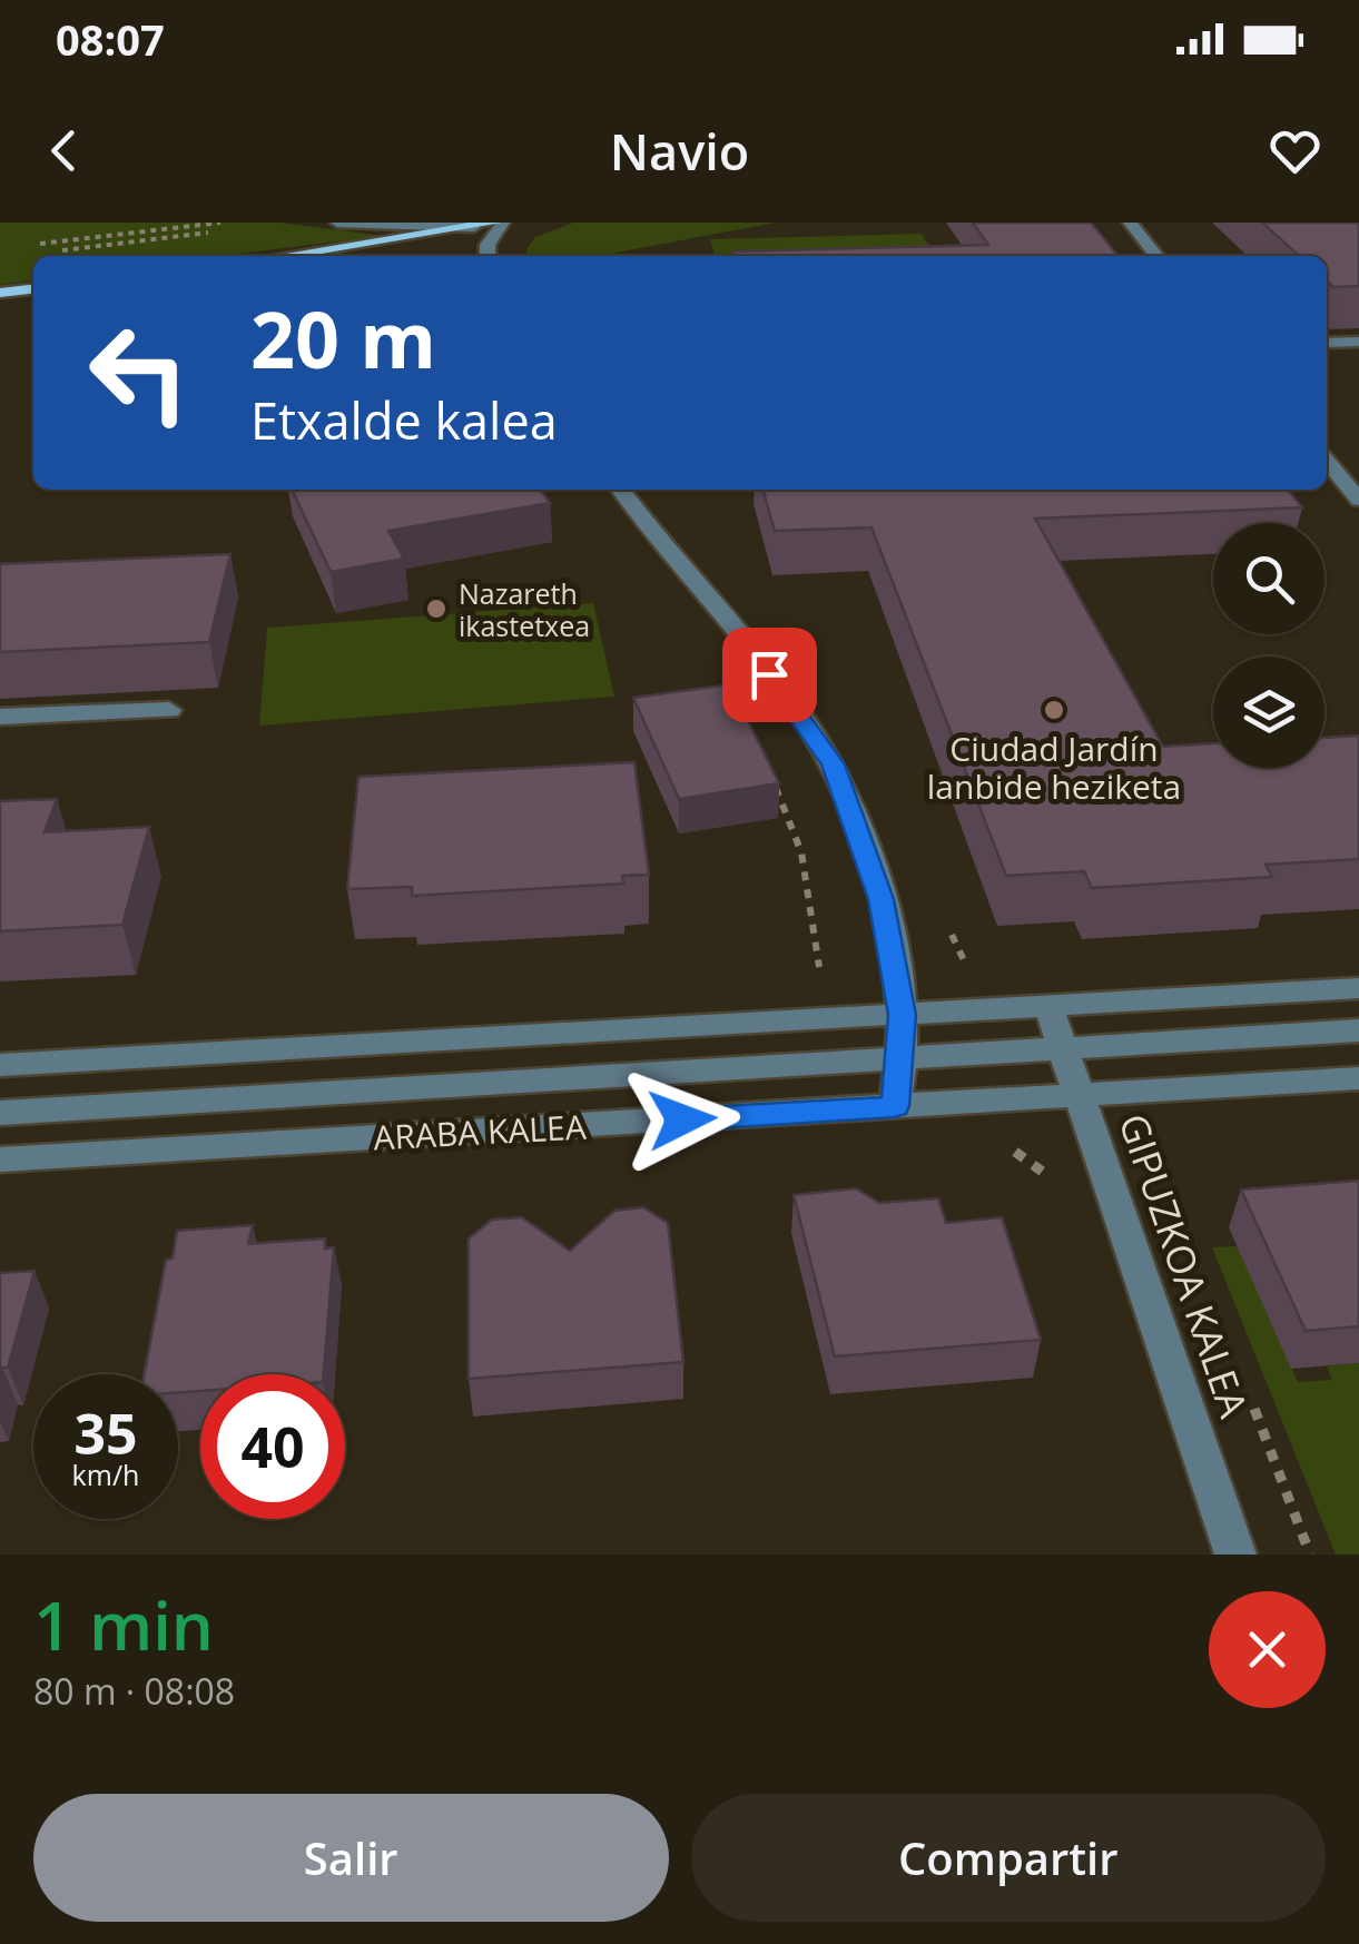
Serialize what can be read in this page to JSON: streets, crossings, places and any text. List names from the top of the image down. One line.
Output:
{"streets":{"street":["ARABA KALEA","GIPUZKOA KALEA"]},"crossings":[["ARABA KALEA","GIPUZKOA KALEA"]],"places":["Nazareth ikastetxea","Ciudad Jardín lanbide heziketa"],"page":{"status":"08:07","header":"Navio","turn":["20 m","Etxalde kalea"],"speed":"35 km/h","limit":"40","heading":["1 min","80 m · 08:08"],"buttons":["Salir","Compartir"]}}
